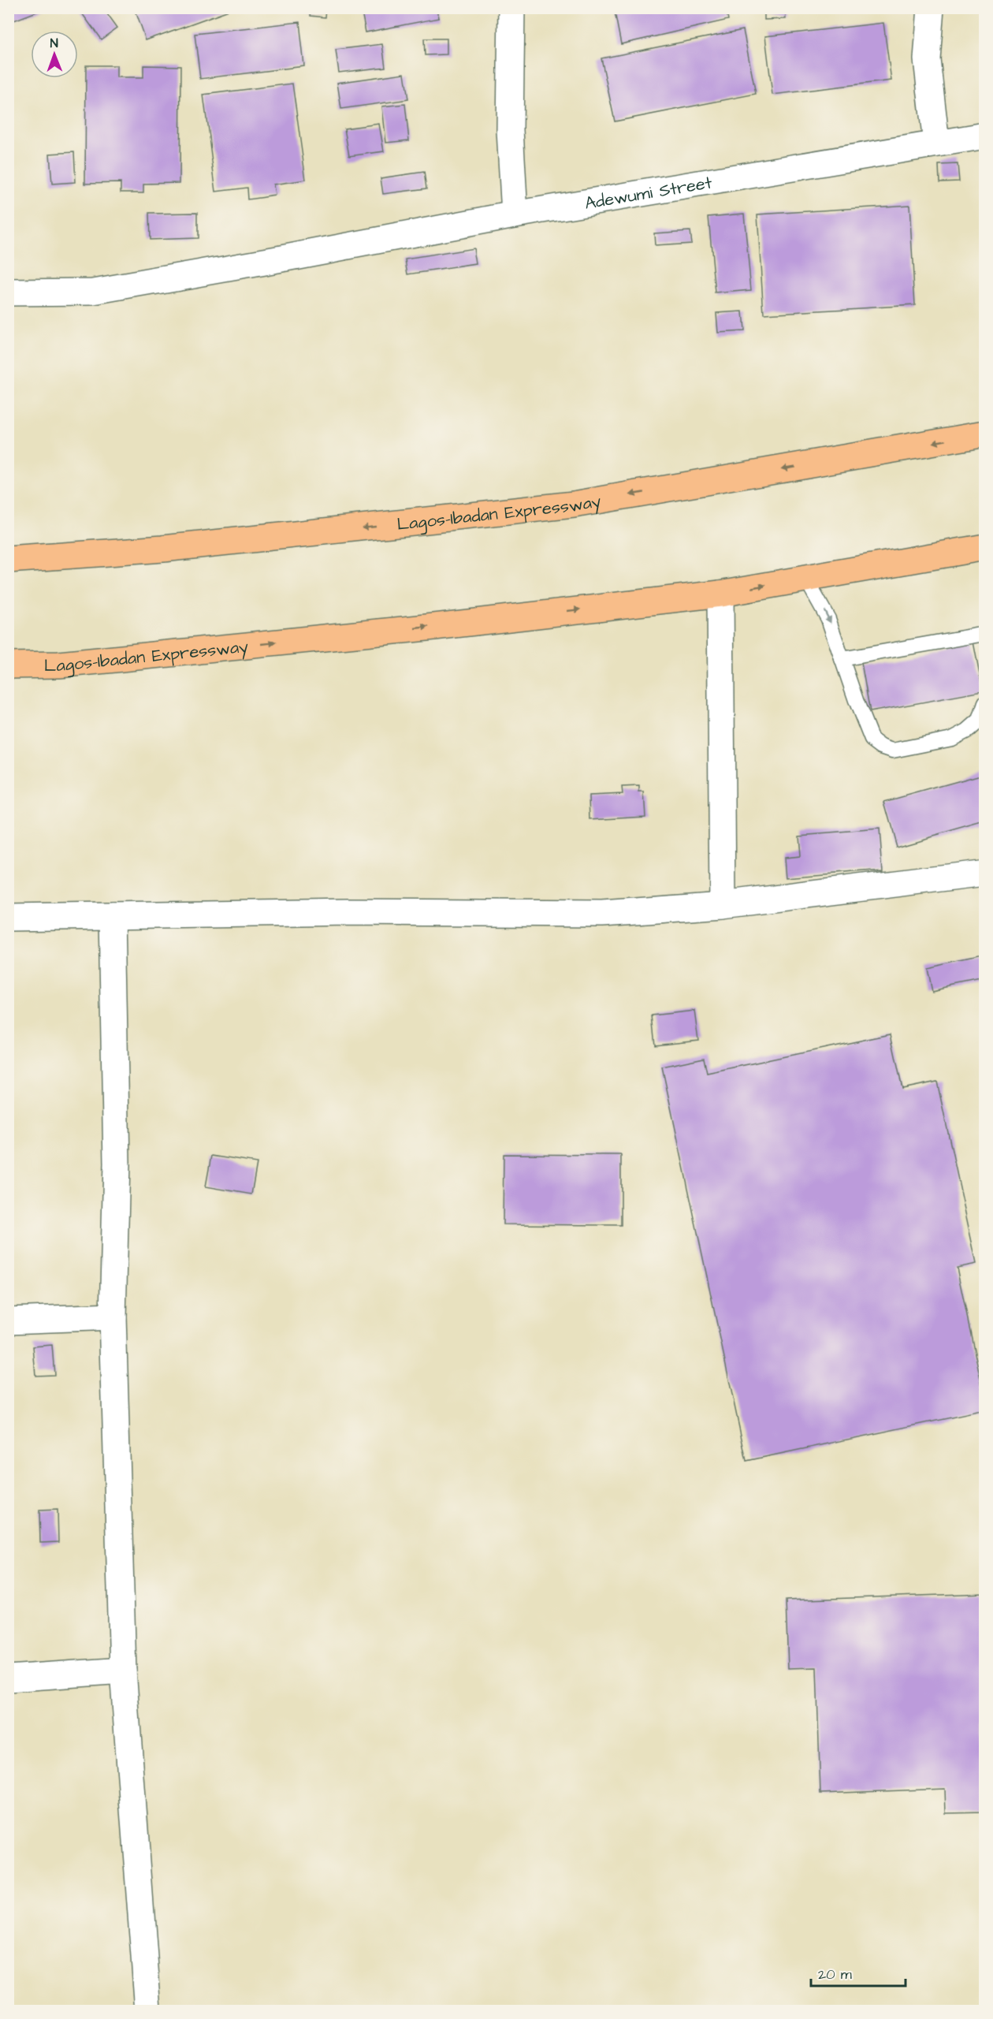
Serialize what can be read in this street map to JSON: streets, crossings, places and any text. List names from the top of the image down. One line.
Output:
{"streets":{"highway":["Lagos-Ibadan Expressway"],"street":["Adewumi Street"]},"scale_bar":"20 m","north":"top"}
